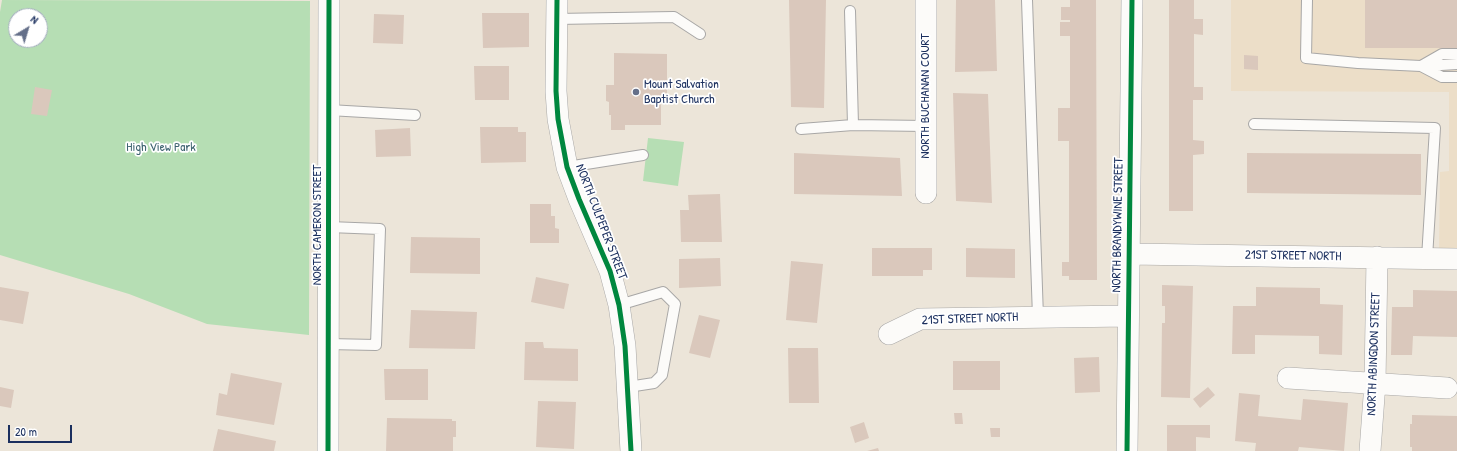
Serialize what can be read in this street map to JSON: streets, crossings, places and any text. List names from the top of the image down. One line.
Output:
{"streets":{"street":["NORTH BUCHANAN COURT","NORTH CULPEPER STREET","NORTH CAMERON STREET","NORTH BRANDYWINE STREET","21ST STREET NORTH","NORTH ABINGDON STREET"]},"crossings":[["NORTH BRANDYWINE STREET","21ST STREET NORTH"],["21ST STREET NORTH","NORTH ABINGDON STREET"]],"parks":["High View Park"],"places":["Mount Salvation Baptist Church"],"scale_bar":"20 m","north":"top right"}
